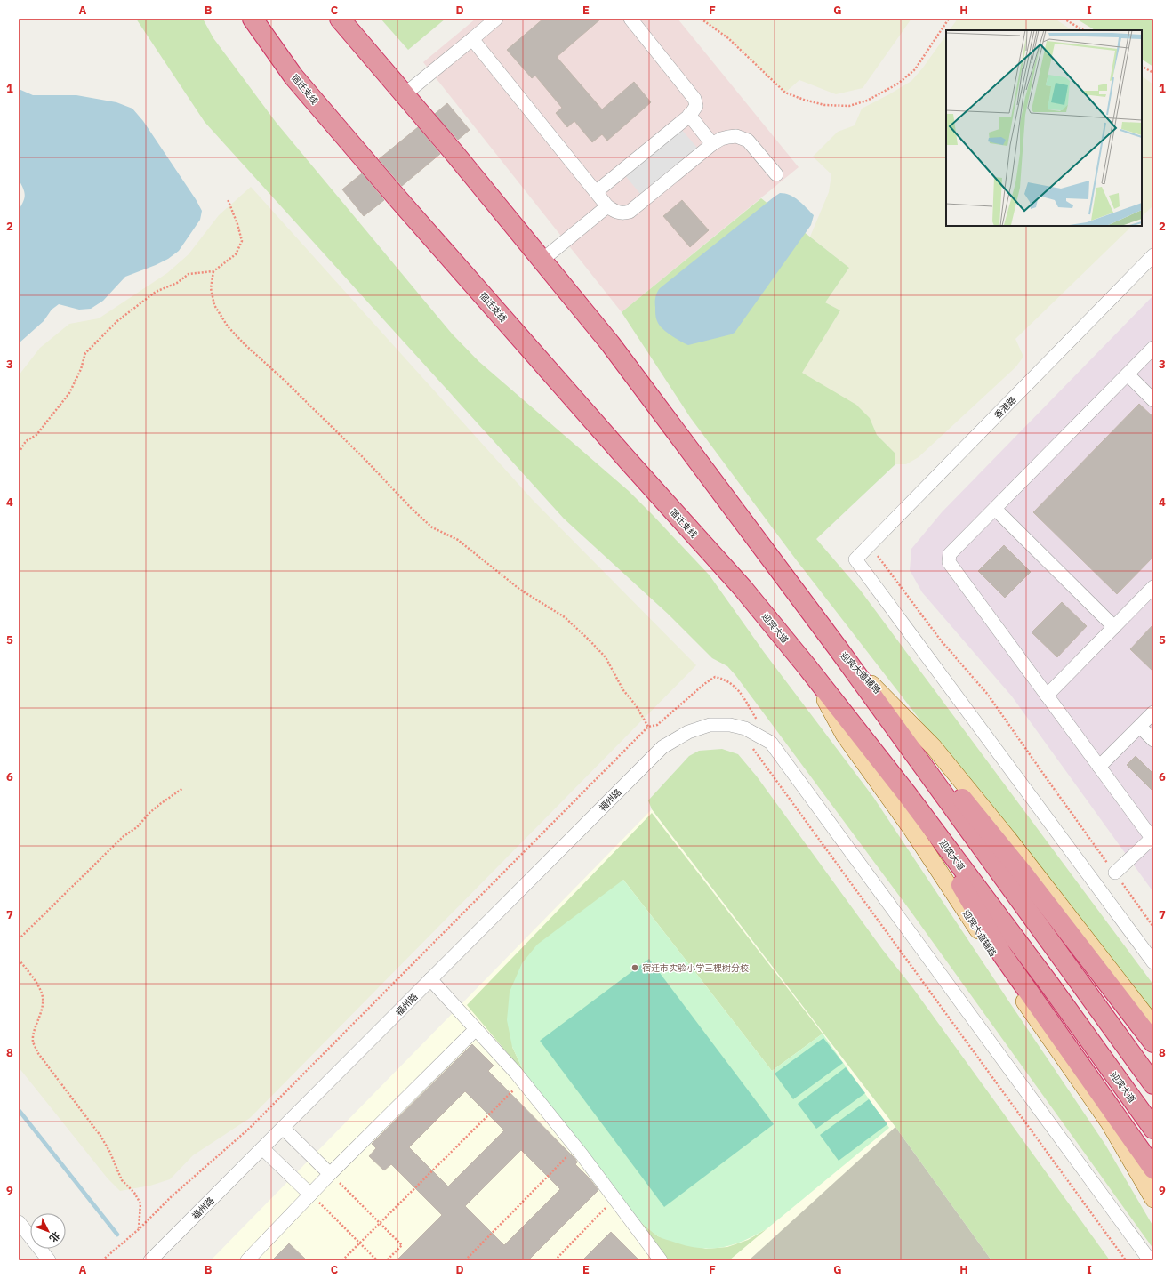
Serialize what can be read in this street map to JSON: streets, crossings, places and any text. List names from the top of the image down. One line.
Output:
{"streets":{"highway":["宿迁支线","迎宾大道"],"main road":["迎宾大道辅路"],"street":["香港路","福州路"]},"crossings":[["宿迁支线","迎宾大道"],["迎宾大道","迎宾大道辅路"]],"places":["宿迁市实验小学三棵树分校"],"north":"bottom right","grid":{"columns":["A","B","C","D","E","F","G","H","I"],"rows":["1","2","3","4","5","6","7","8","9"]}}
